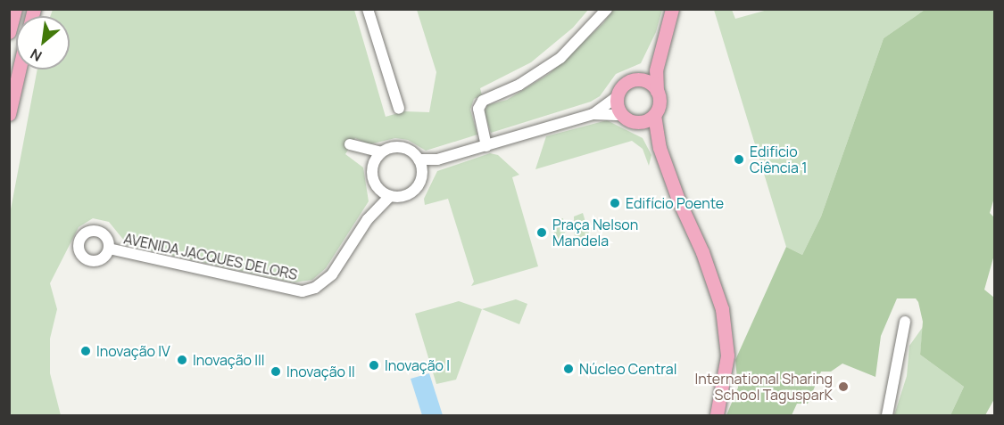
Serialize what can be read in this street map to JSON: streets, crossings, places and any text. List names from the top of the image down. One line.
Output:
{"streets":{"street":["AVENIDA JACQUES DELORS"]},"places":["Edificio Ciência 1","Edifício Poente","Praça Nelson Mandela","Inovação IV","Inovação III","Inovação I","Núcleo Central","Inovação II","International Sharing School TagusparK"],"north":"bottom left"}
